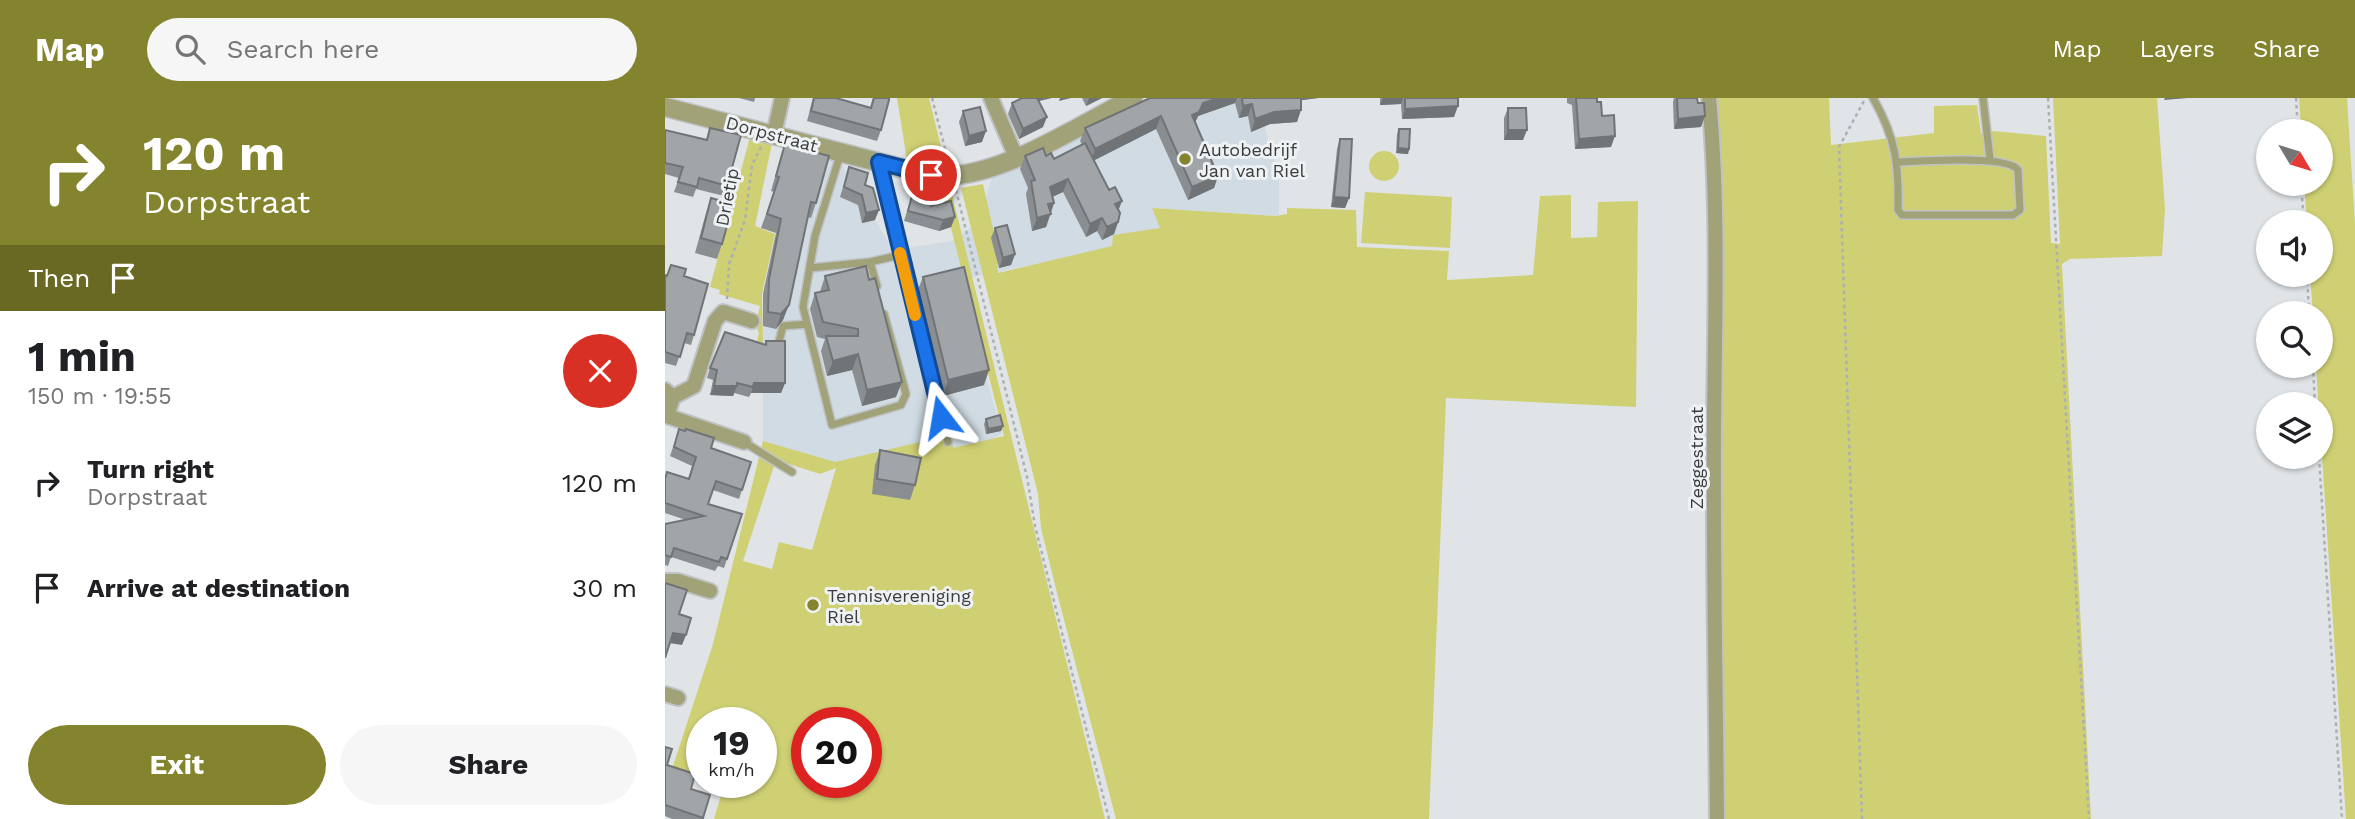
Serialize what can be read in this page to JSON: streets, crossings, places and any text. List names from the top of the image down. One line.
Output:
{"streets":{"street":["Dorpstraat","Zeggestraat"],"path":["Drietip"]},"crossings":[["Dorpstraat","Drietip"]],"places":["Autobedrijf Jan van Riel","Tennisvereniging Riel"],"north":"bottom right","page":{"header":"Map","search":"Search here","nav":["Map","Layers","Share"],"turn":["120 m","Dorpstraat"],"then":"Then","heading":["1 min","150 m · 19:55"],"list":[{"name":"Turn right","note":"Dorpstraat","value":"120 m"},{"name":"Arrive at destination","value":"30 m"}],"speed":"19 km/h","limit":"20","buttons":["Exit","Share"]}}
